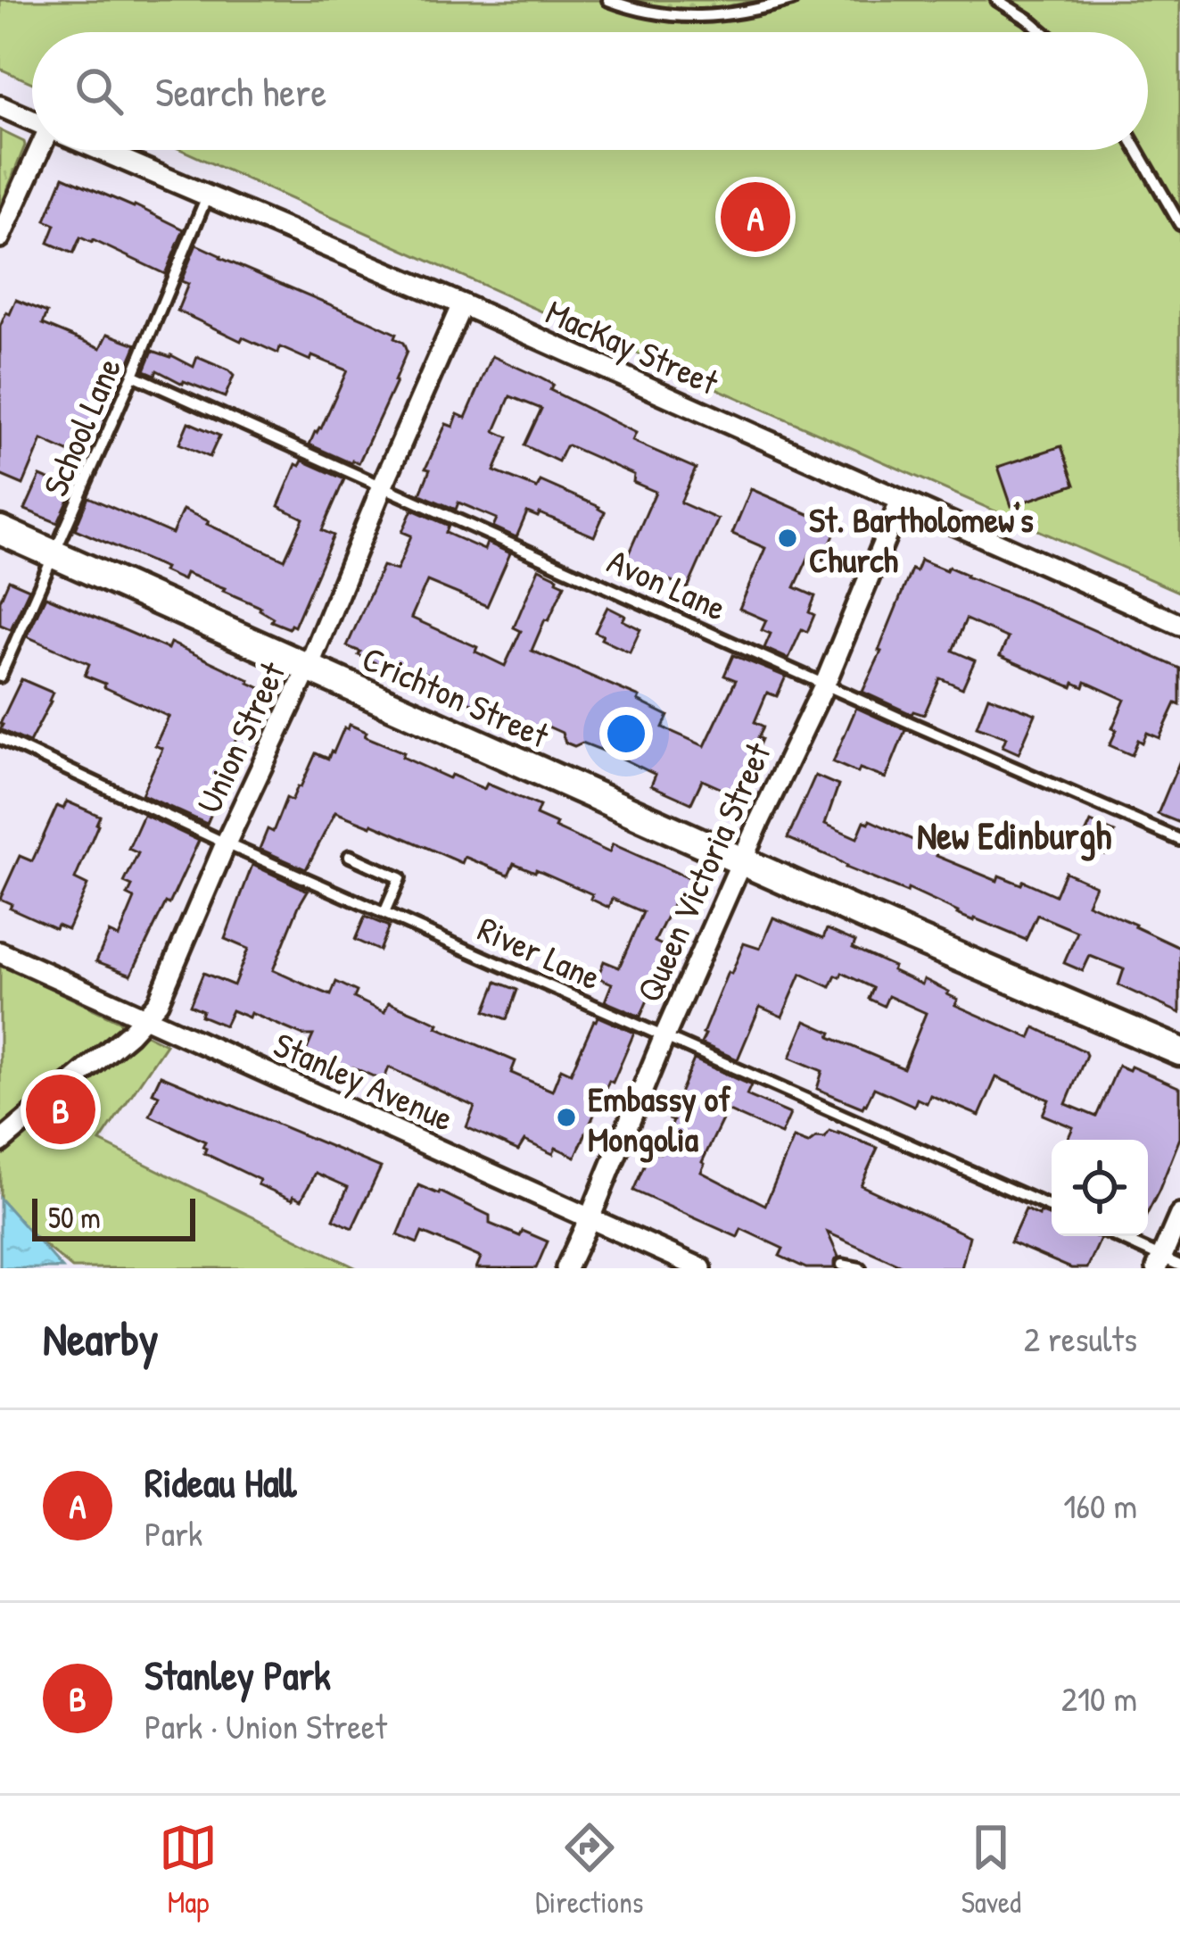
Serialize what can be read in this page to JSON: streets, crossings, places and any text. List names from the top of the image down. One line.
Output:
{"streets":{"street":["MacKay Street","Crichton Street","Union Street","Queen Victoria Street","Stanley Avenue"],"lane":["School Lane","Avon Lane","River Lane"]},"crossings":[["MacKay Street","School Lane"],["MacKay Street","Union Street"],["MacKay Street","Queen Victoria Street"],["School Lane","Avon Lane"],["School Lane","Crichton Street"],["Avon Lane","Union Street"],["Avon Lane","Queen Victoria Street"],["Crichton Street","Union Street"],["Crichton Street","Queen Victoria Street"],["Union Street","River Lane"],["Union Street","Stanley Avenue"],["Queen Victoria Street","River Lane"],["Queen Victoria Street","Stanley Avenue"]],"districts":["New Edinburgh"],"places":["St. Bartholomew's Church","Embassy of Mongolia"],"scale_bar":"50 m","page":{"search":"Search here","pins":["A","B"],"scale":"50 m","heading":["Nearby","2 results"],"list":[{"mark":"A","name":"Rideau Hall","note":"Park","value":"160 m"},{"mark":"B","name":"Stanley Park","note":"Park · Union Street","value":"210 m"}],"nav":["Map","Directions","Saved"]}}
